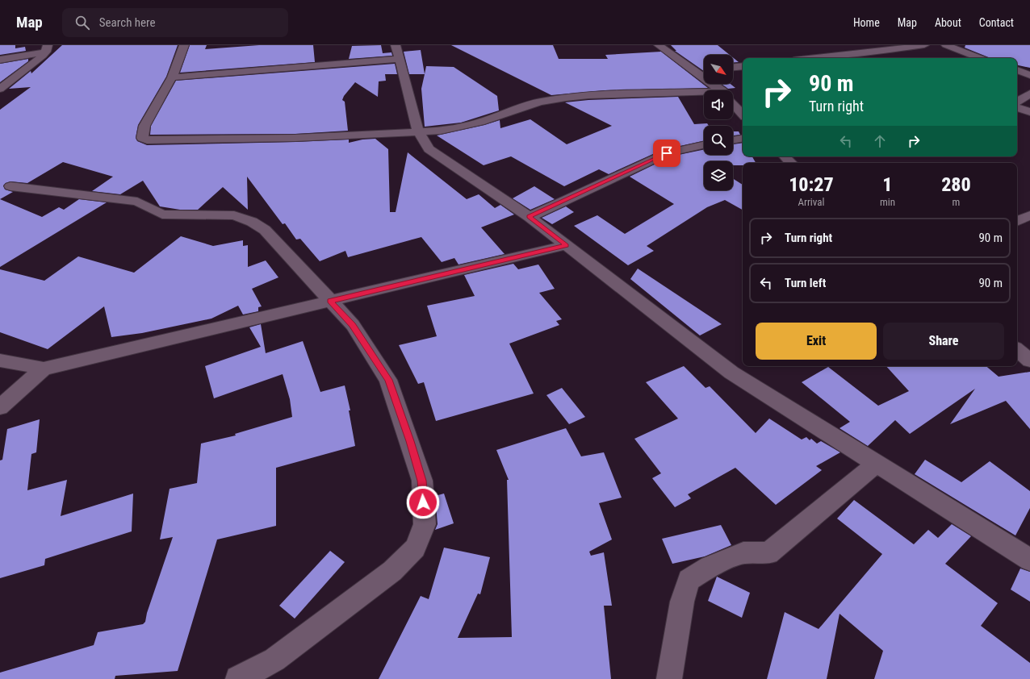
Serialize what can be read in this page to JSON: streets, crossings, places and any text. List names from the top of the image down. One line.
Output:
{"north":"bottom right","page":{"header":"Map","search":"Search here","nav":["Home","Map","About","Contact"],"turn":["90 m","Turn right"],"eta":["10:27","Arrival","1","min","280","m"],"list":[{"name":"Turn right","value":"90 m"},{"name":"Turn left","value":"90 m"}],"buttons":["Exit","Share"]}}
